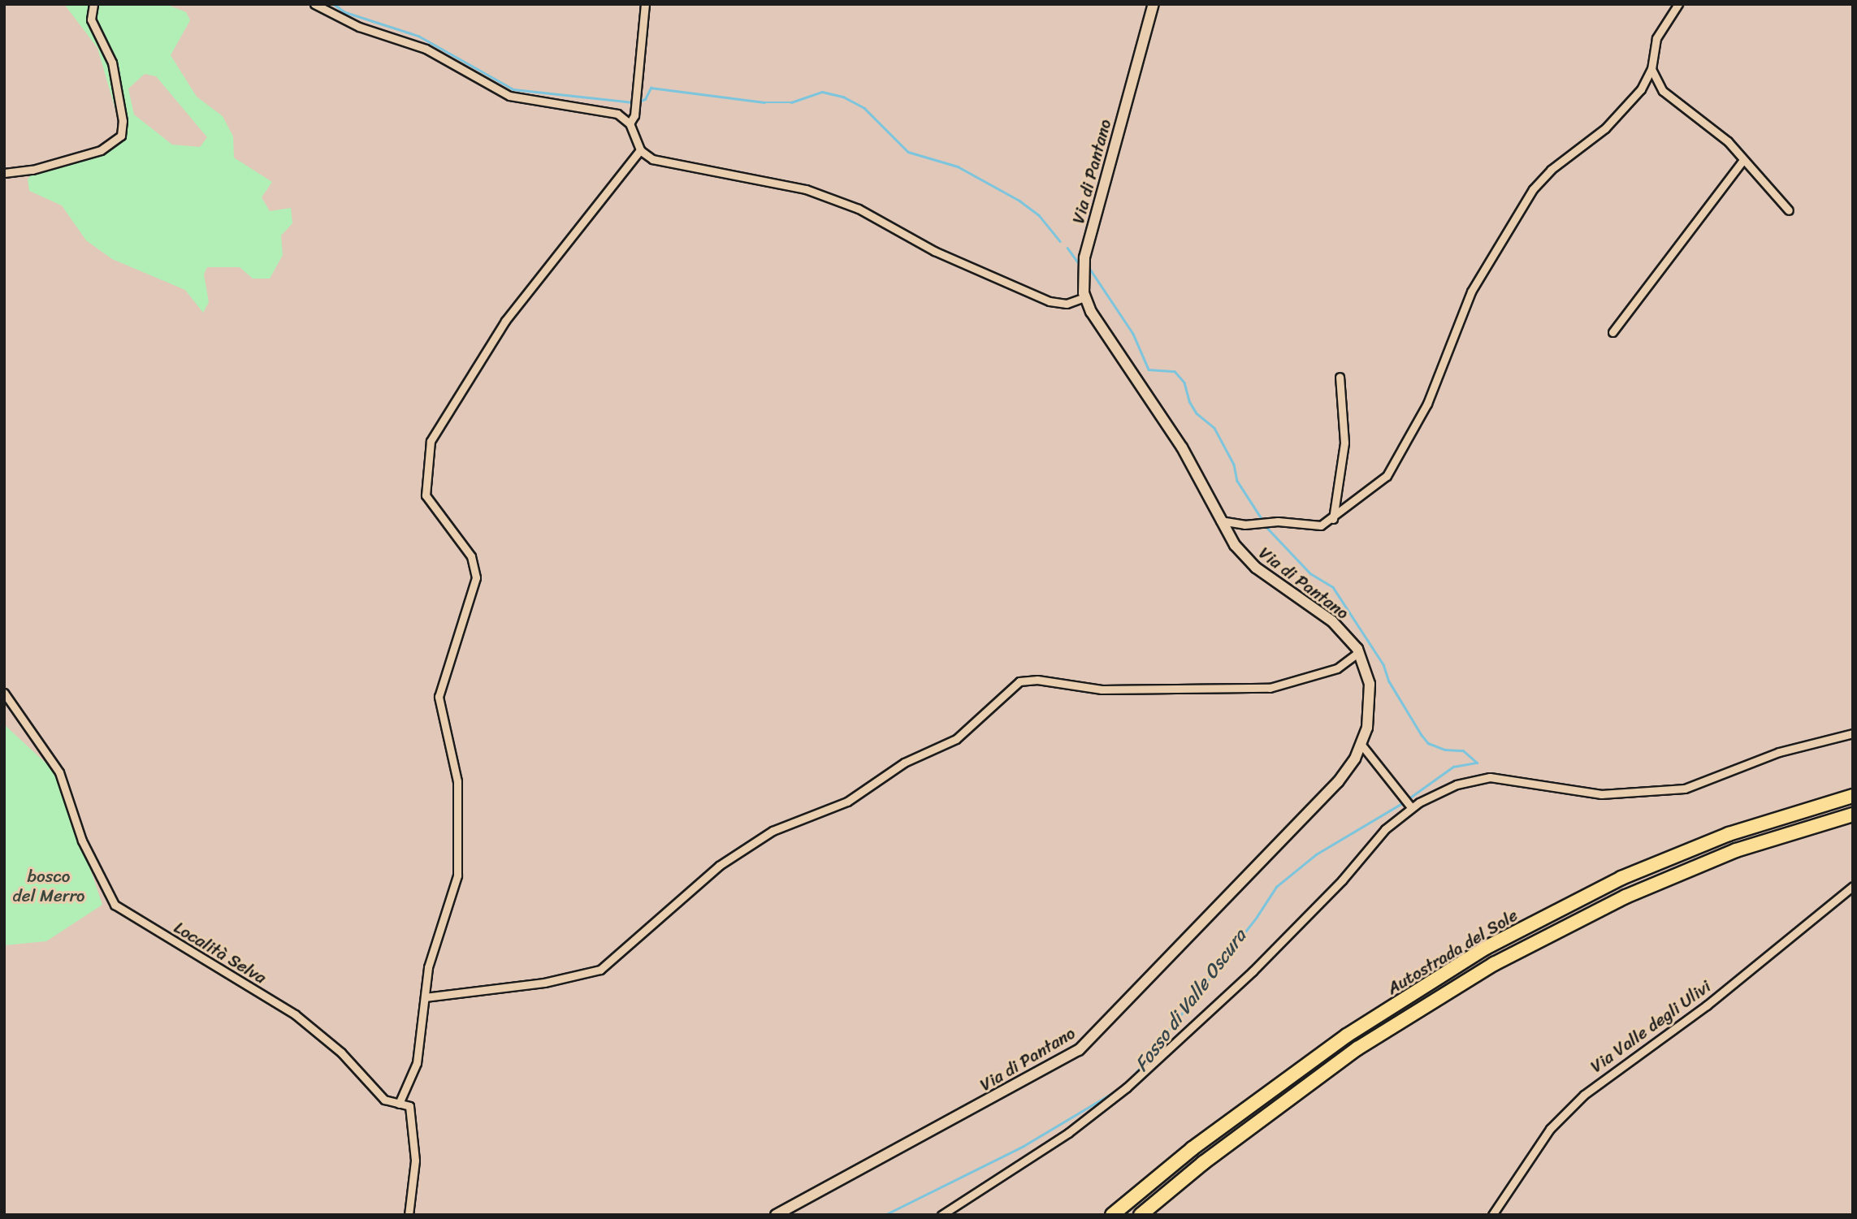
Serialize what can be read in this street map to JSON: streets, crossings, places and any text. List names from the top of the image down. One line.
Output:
{"streets":{"highway":["Autostrada del Sole"],"street":["Via di Pantano","Località Selva","Via Valle degli Ulivi"]},"water":["Fosso di Valle Oscura"],"parks":["bosco del Merro"]}
